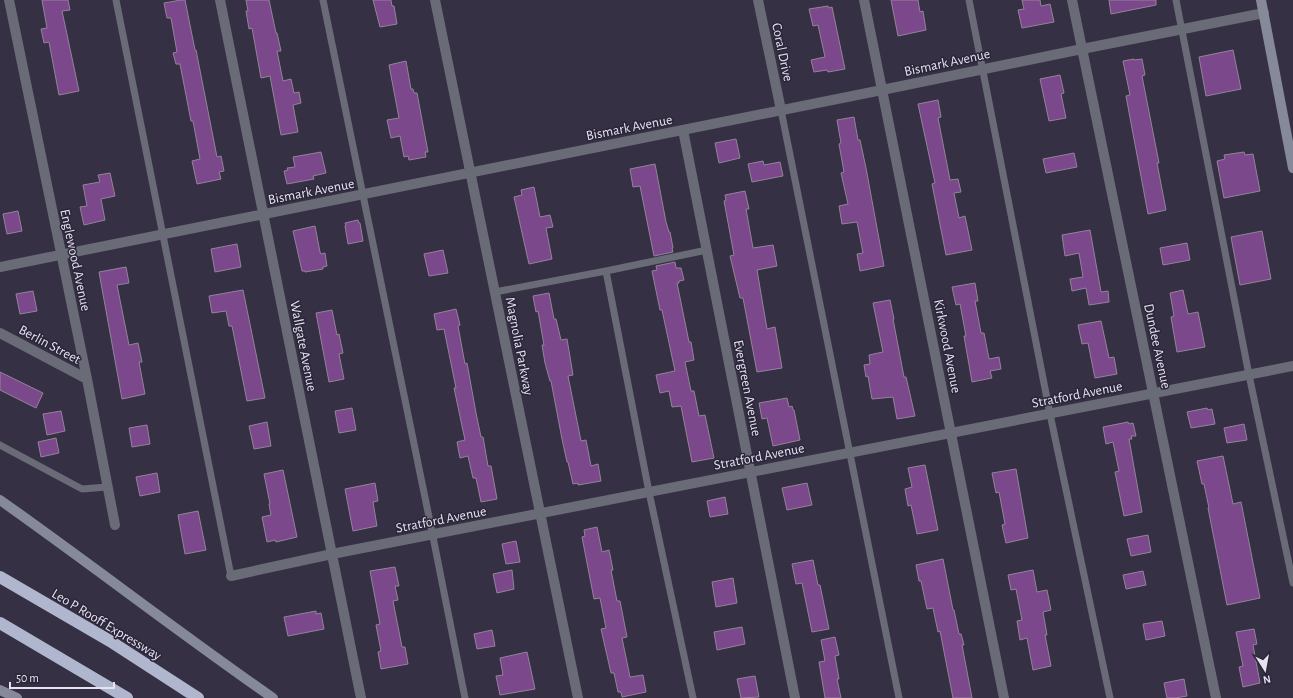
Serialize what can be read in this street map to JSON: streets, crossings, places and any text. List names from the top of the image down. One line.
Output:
{"streets":{"highway":["Leo P Rooff Expressway"],"street":["Coral Drive","Bismark Avenue","Englewood Avenue","Berlin Street","Wallgate Avenue","Magnolia Parkway","Kirkwood Avenue","Dundee Avenue","Evergreen Avenue","Stratford Avenue"]},"crossings":[["Coral Drive","Bismark Avenue"],["Bismark Avenue","Englewood Avenue"],["Bismark Avenue","Wallgate Avenue"],["Bismark Avenue","Magnolia Parkway"],["Bismark Avenue","Kirkwood Avenue"],["Bismark Avenue","Dundee Avenue"],["Bismark Avenue","Evergreen Avenue"],["Englewood Avenue","Berlin Street"],["Wallgate Avenue","Stratford Avenue"],["Magnolia Parkway","Stratford Avenue"],["Kirkwood Avenue","Stratford Avenue"],["Dundee Avenue","Stratford Avenue"],["Evergreen Avenue","Stratford Avenue"]],"scale_bar":"50 m","north":"bottom"}
